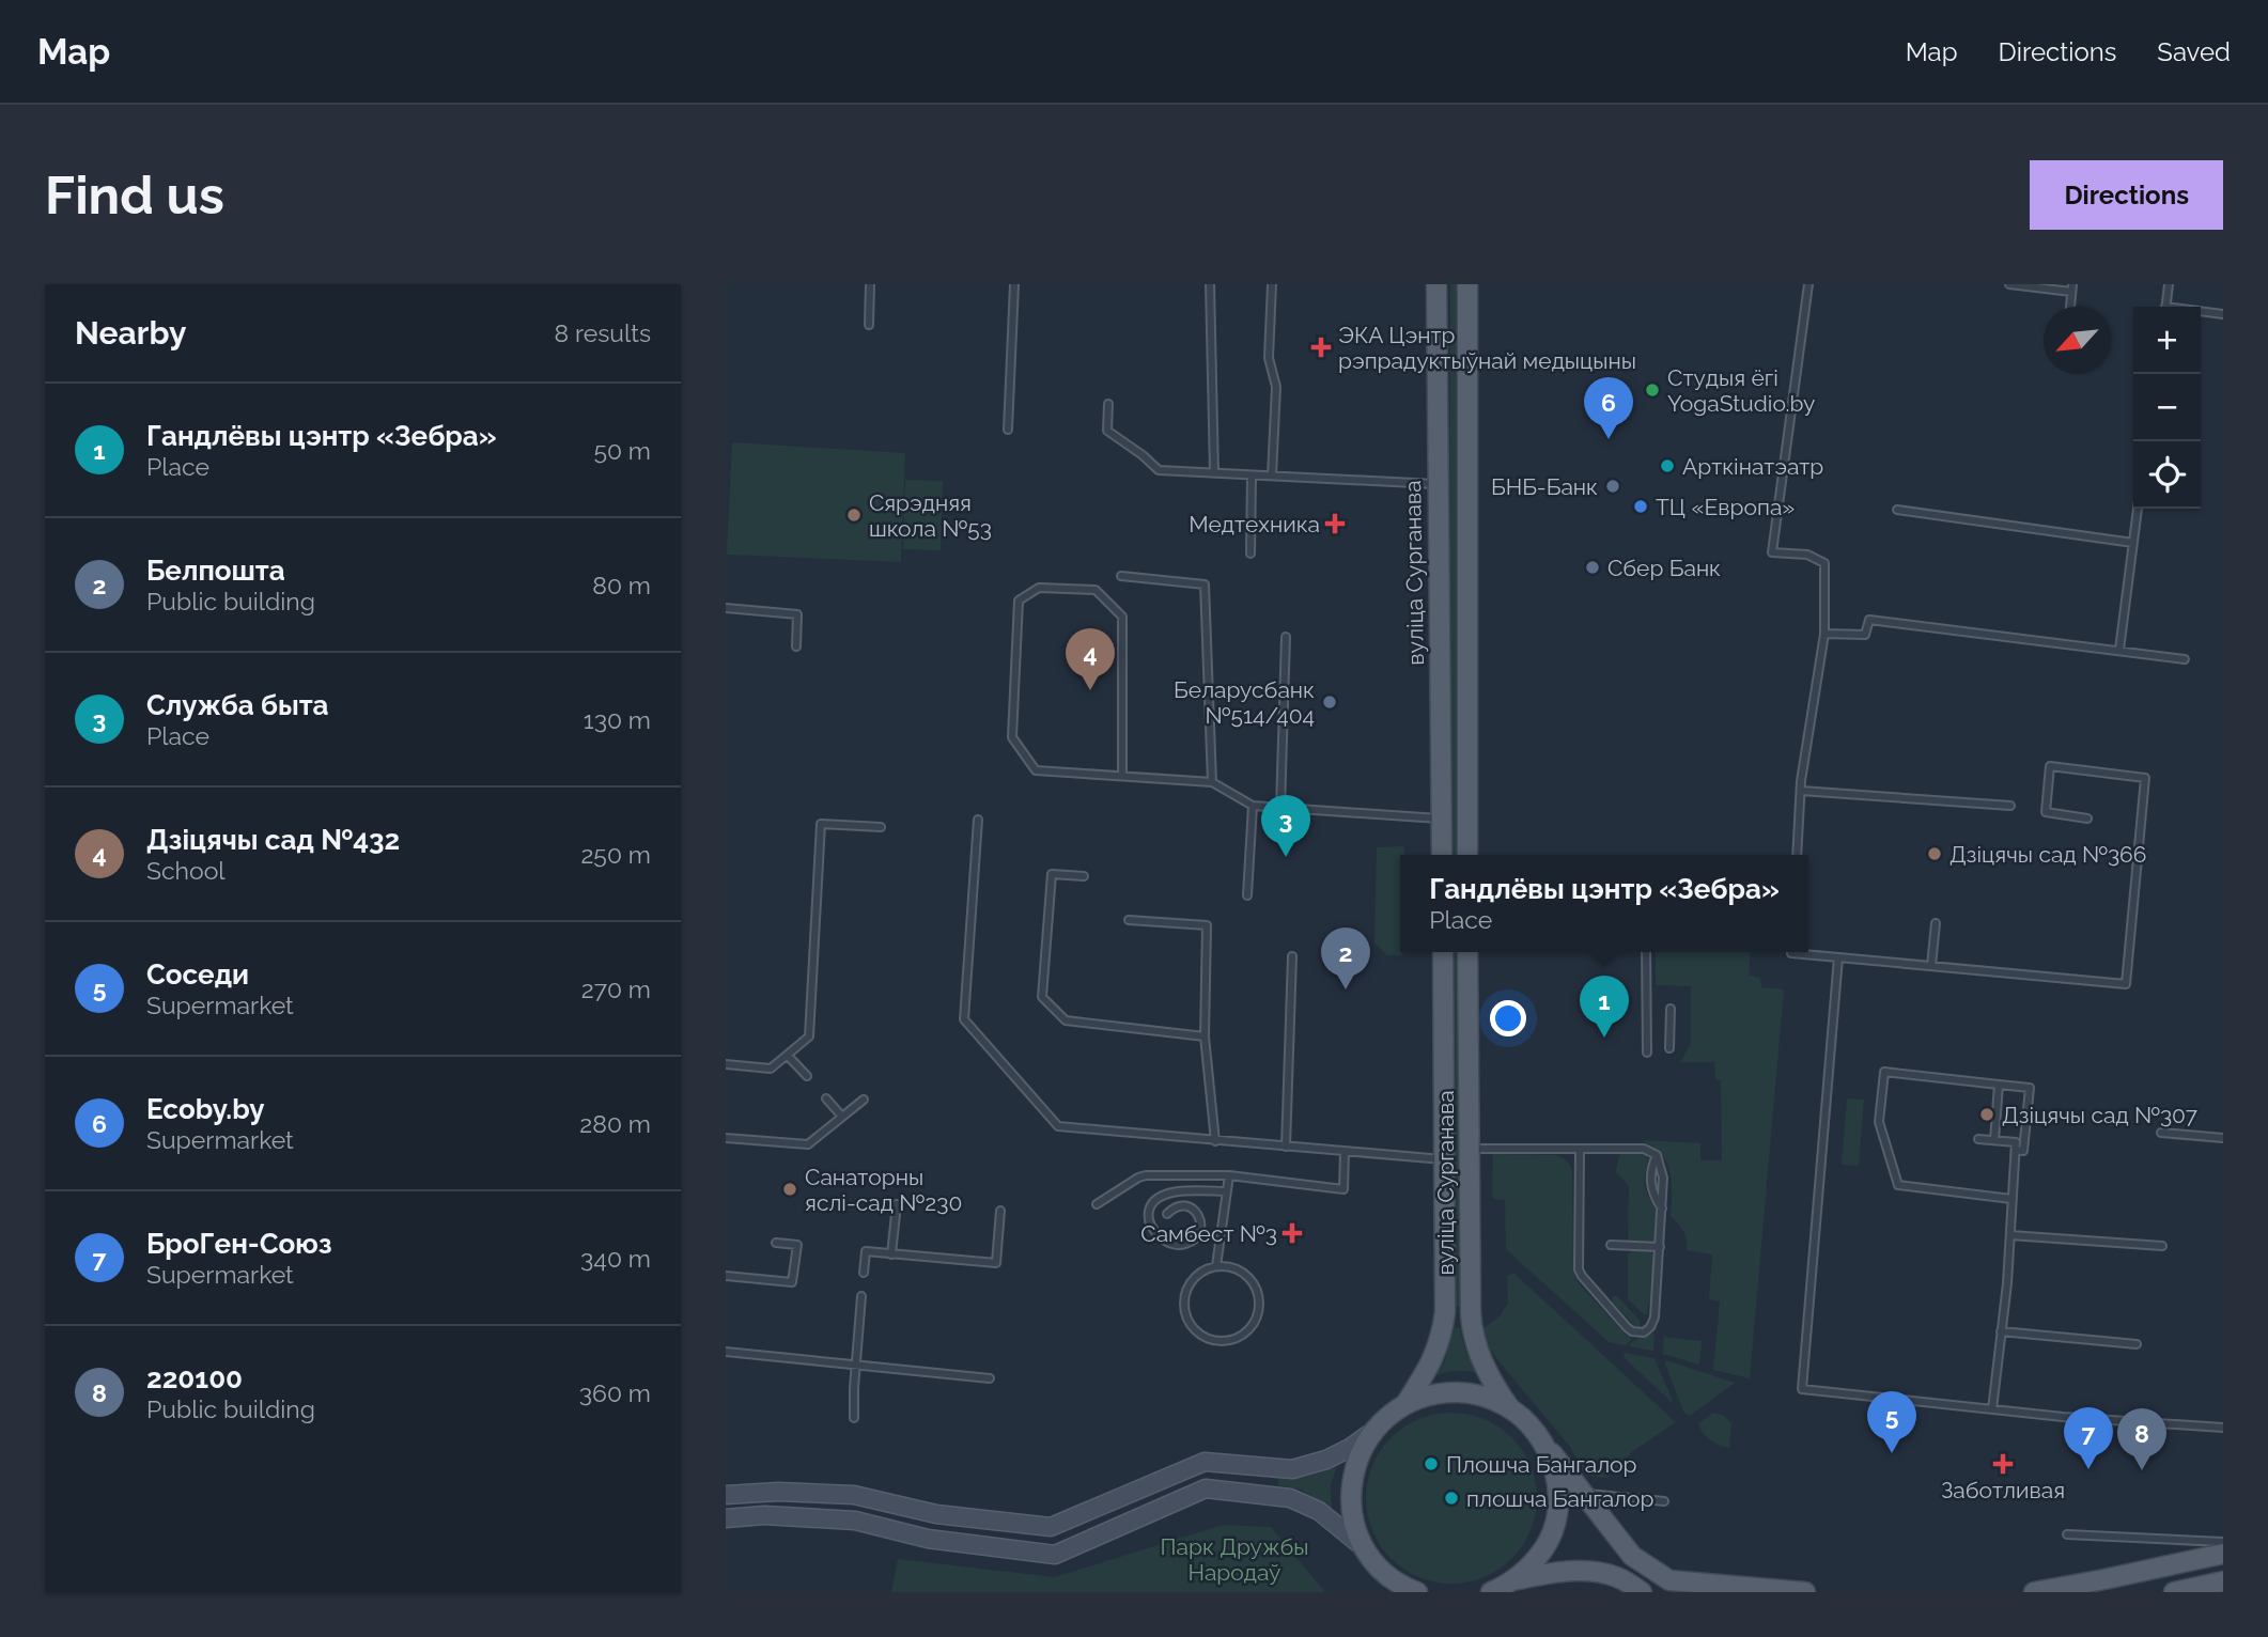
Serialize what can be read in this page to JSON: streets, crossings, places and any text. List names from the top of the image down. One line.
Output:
{"streets":{"main road":["вуліца Сурганава"]},"parks":["Парк Дружбы Народаў"],"places":{"health":["ЭКА Цэнтр рэпрадуктыўнай медыцыны","Медтехника","Самбест №3","Заботливая"],"other":["Студыя ёгі YogaStudio.by","Арткінатэатр","БНБ-Банк","ТЦ «Европа»","Сярэдняя школа №53","Сбер Банк","Беларусбанк №514/404","Дзіцячы сад №366","Дзіцячы сад №307","Санаторны яслі-сад №230","Плошча Бангалор","плошча Бангалор"]},"north":"bottom left","page":{"header":"Map","nav":["Map","Directions","Saved"],"buttons":"Directions","title":"Find us","heading":["Nearby","8 results"],"map_buttons":["+","−"],"pins":["6","4","3","2","1","5","7","8"],"list":[{"mark":"1","name":"Гандлёвы цэнтр «Зебра»","note":"Place","value":"50 m"},{"mark":"2","name":"Белпошта","note":"Public building","value":"80 m"},{"mark":"3","name":"Служба быта","note":"Place","value":"130 m"},{"mark":"4","name":"Дзіцячы сад №432","note":"School","value":"250 m"},{"mark":"5","name":"Соседи","note":"Supermarket","value":"270 m"},{"mark":"6","name":"Ecoby.by","note":"Supermarket","value":"280 m"},{"mark":"7","name":"БроГен-Союз","note":"Supermarket","value":"340 m"},{"mark":"8","name":"220100","note":"Public building","value":"360 m"}],"popup":["Гандлёвы цэнтр «Зебра»","Place"]}}
